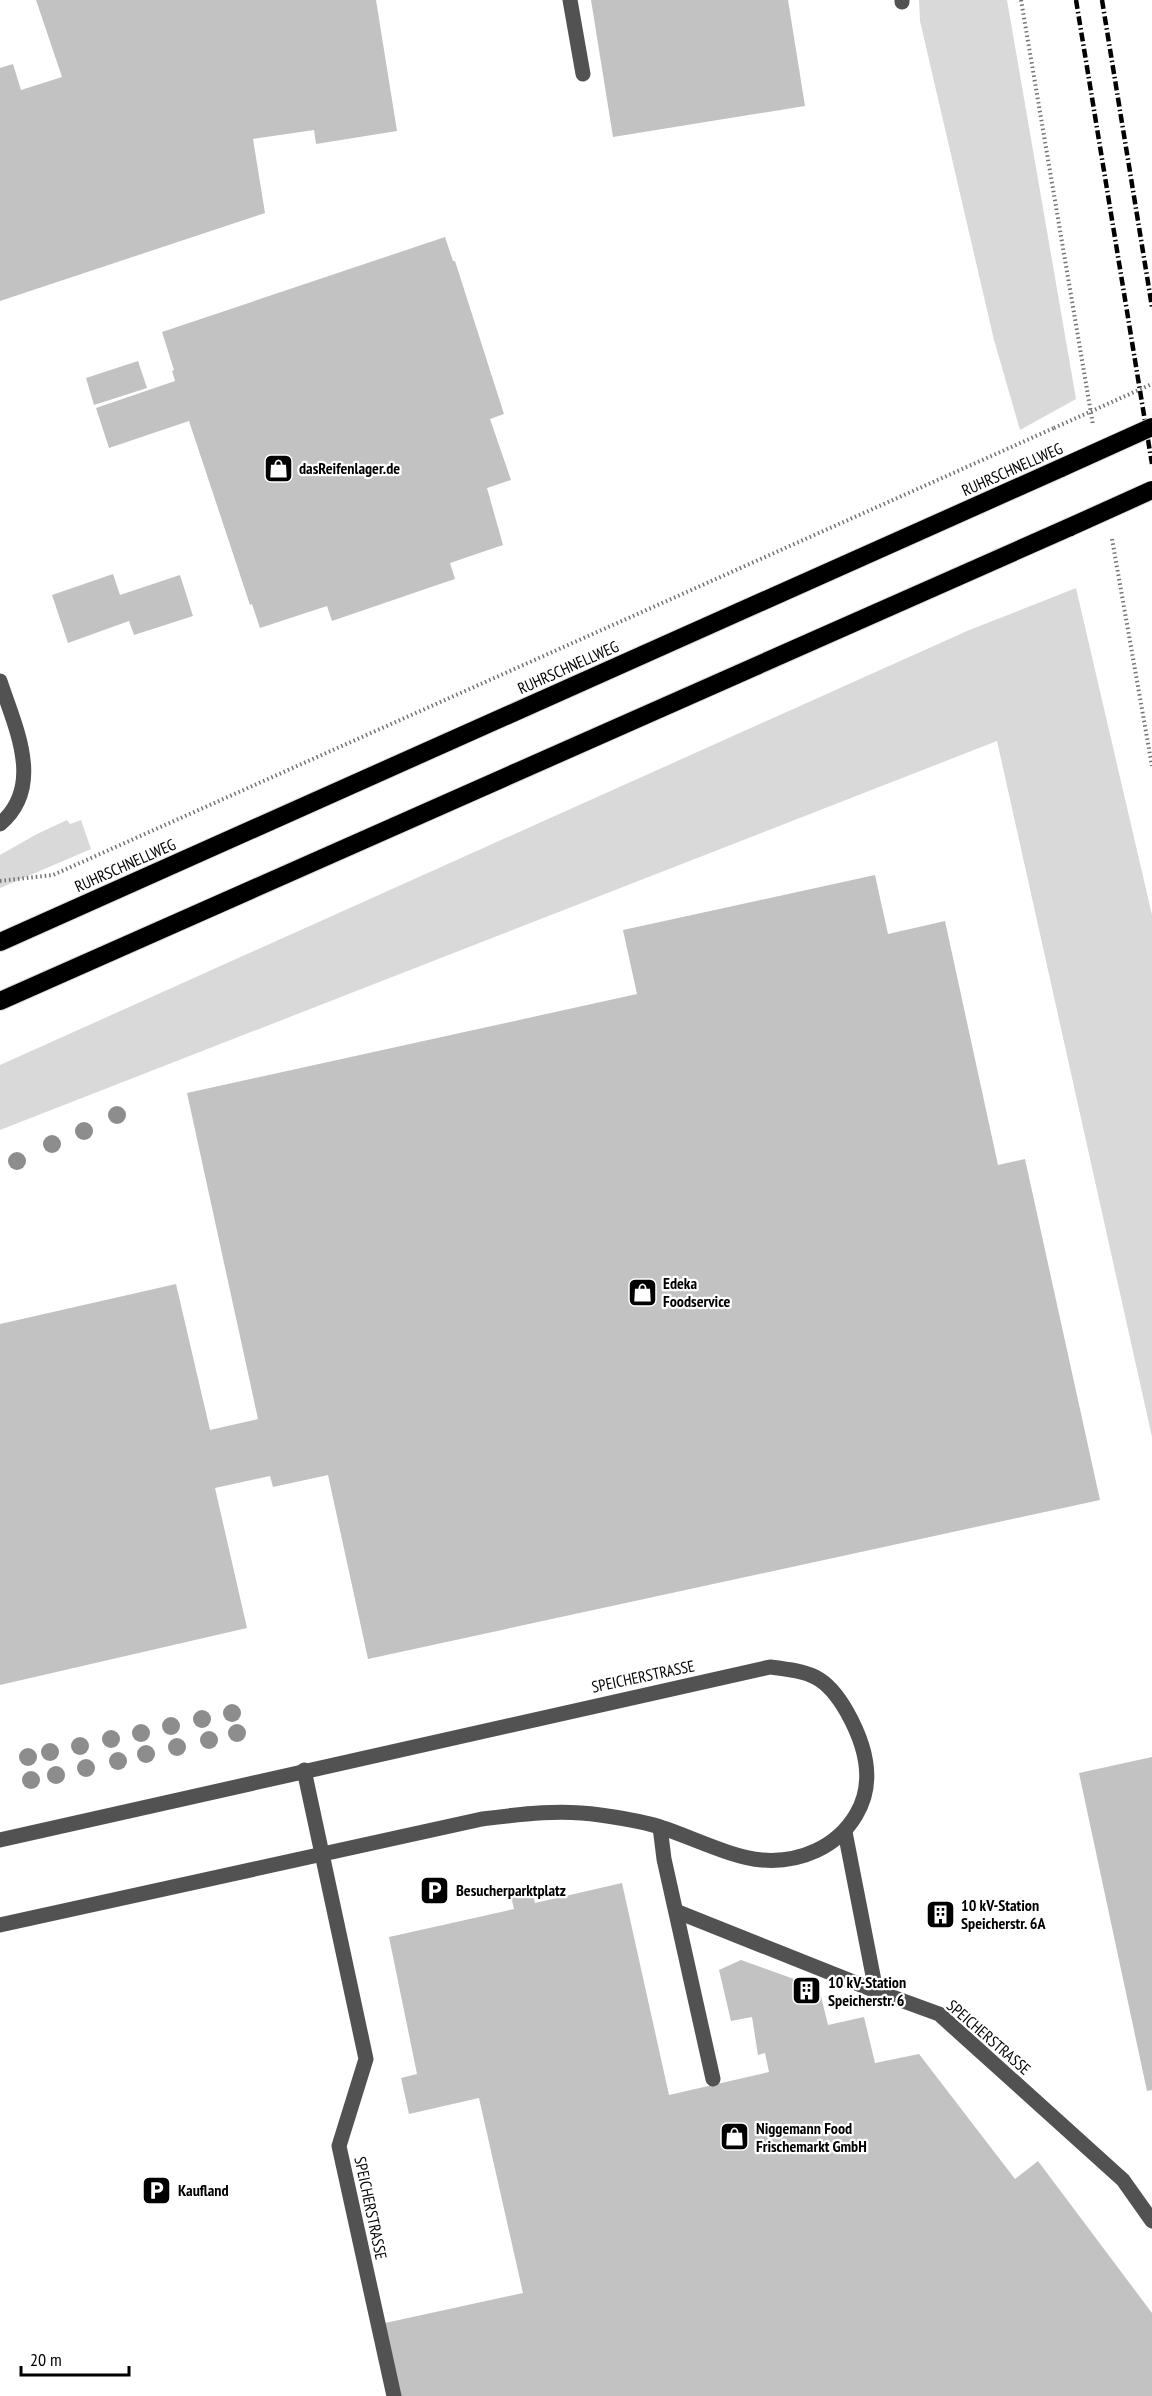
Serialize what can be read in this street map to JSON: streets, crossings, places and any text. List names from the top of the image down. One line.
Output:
{"streets":{"highway":["RUHRSCHNELLWEG"],"street":["SPEICHERSTRASSE"]},"places":{"shop":["dasReifenlager.de","Edeka Foodservice","Niggemann Food Frischemarkt GmbH"],"parking":["Besucherparktplatz","Kaufland"],"building":["10 kV-Station Speicherstr. 6A","10 kV-Station Speicherstr. 6"]},"scale_bar":"20 m"}
